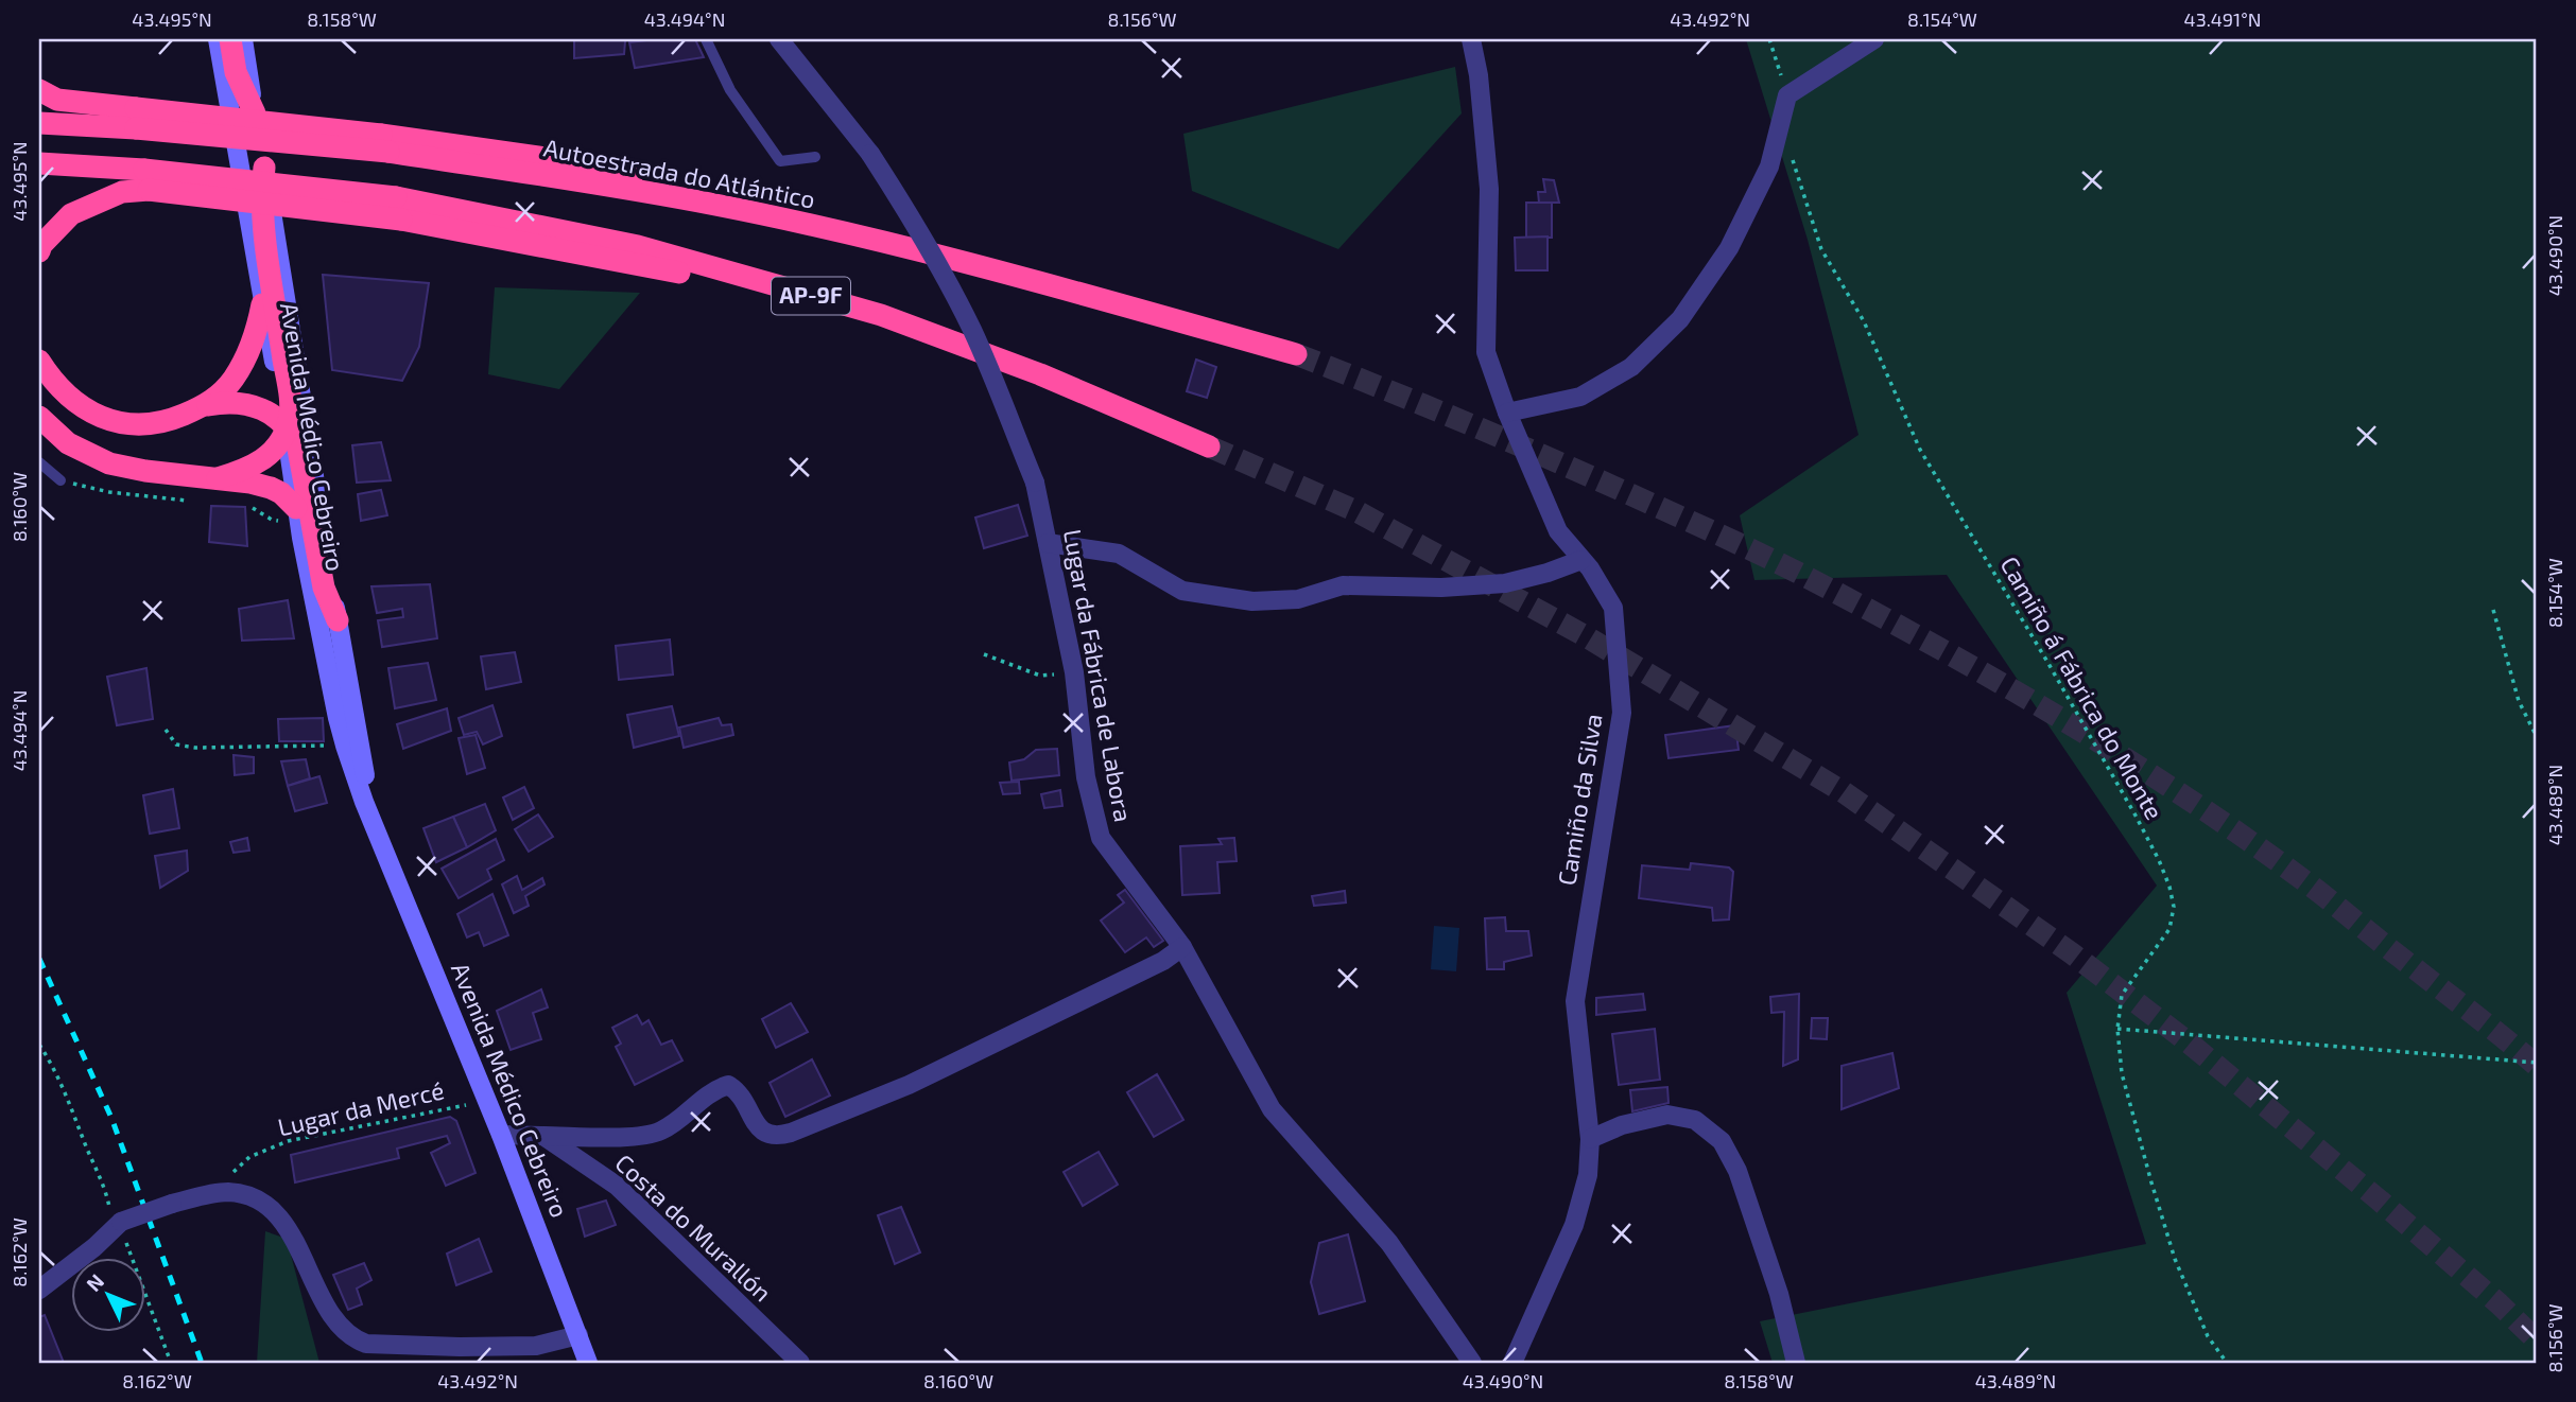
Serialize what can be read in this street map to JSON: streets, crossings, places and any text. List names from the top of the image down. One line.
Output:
{"streets":{"highway":["Autoestrada do Atlántico","AP-9F"],"main road":["Avenida Médico Cebreiro"],"street":["Lugar da Fábrica de Labora","Camiño da Silva","Costa do Murallón"],"path":["Camiño á Fábrica do Monte","Lugar da Mercé"]},"crossings":[["Avenida Médico Cebreiro","Lugar da Mercé"]],"north":"top left","coordinates":["43.495°N","8.158°W","43.494°N","8.156°W","43.492°N","8.154°W","43.491°N","43.490°N","8.160°W","43.489°N","8.162°W"]}
